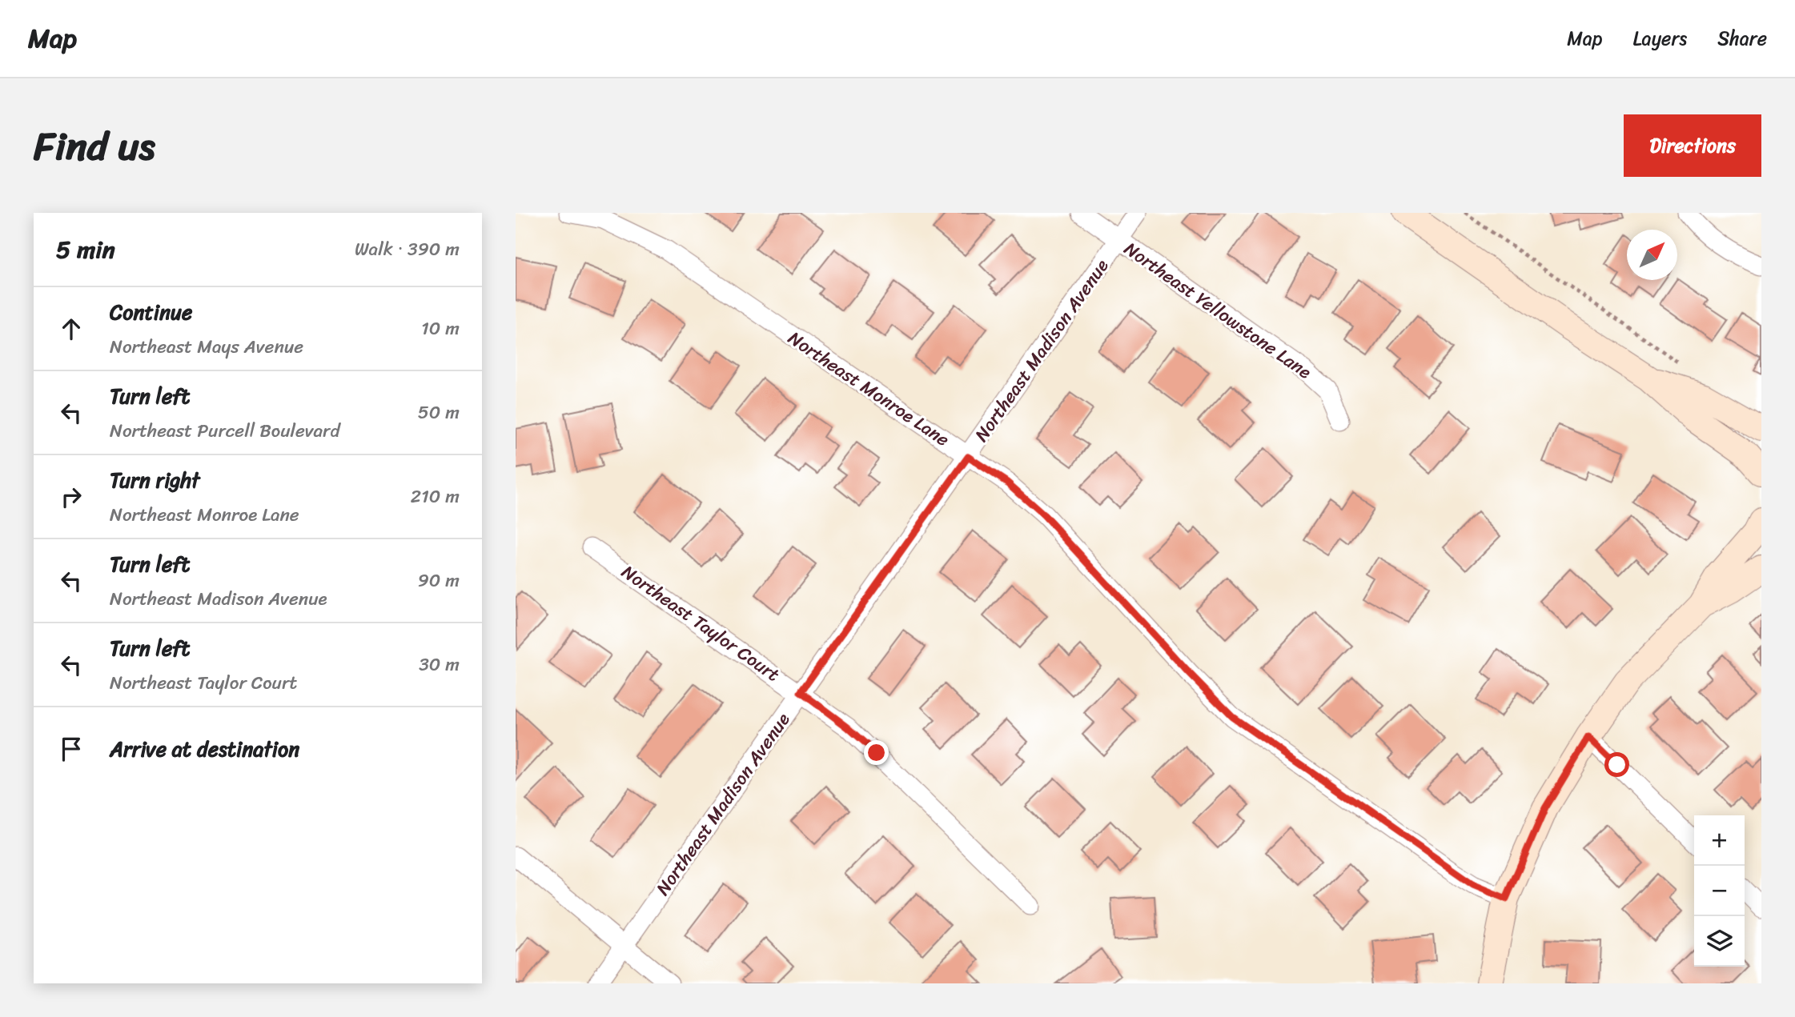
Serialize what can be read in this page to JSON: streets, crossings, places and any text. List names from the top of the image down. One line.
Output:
{"streets":{"street":["Northeast Yellowstone Lane","Northeast Madison Avenue","Northeast Monroe Lane","Northeast Taylor Court"]},"crossings":[["Northeast Yellowstone Lane","Northeast Madison Avenue"],["Northeast Madison Avenue","Northeast Monroe Lane"],["Northeast Madison Avenue","Northeast Taylor Court"]],"north":"top right","page":{"header":"Map","nav":["Map","Layers","Share"],"title":"Find us","buttons":"Directions","heading":["5 min","Walk · 390 m"],"list":[["Continue","Northeast Mays Avenue","10 m"],["Turn left","Northeast Purcell Boulevard","50 m"],["Turn right","Northeast Monroe Lane","210 m"],["Turn left","Northeast Madison Avenue","90 m"],["Turn left","Northeast Taylor Court","30 m"],"Arrive at destination"],"map_buttons":["+","−"]}}
